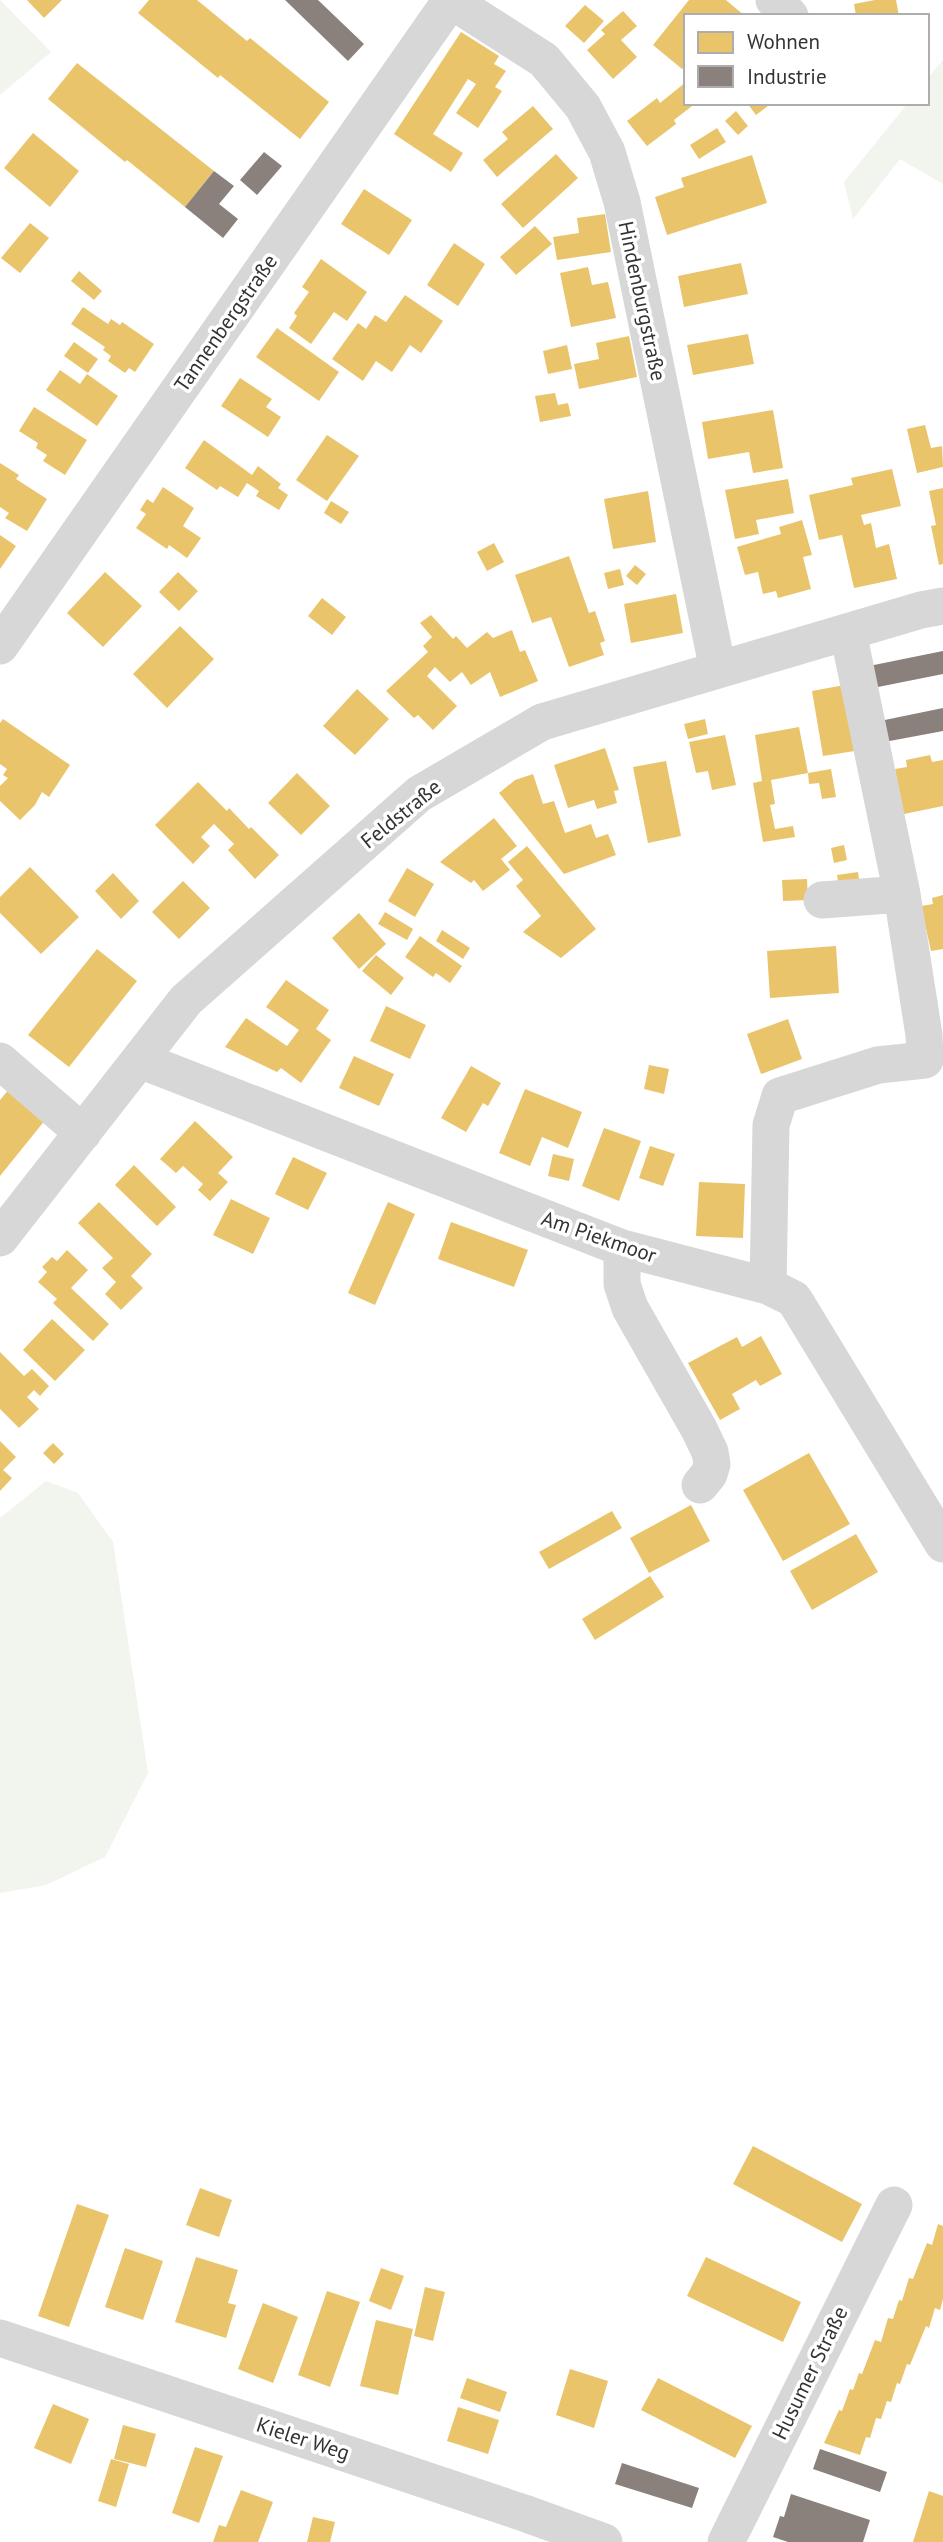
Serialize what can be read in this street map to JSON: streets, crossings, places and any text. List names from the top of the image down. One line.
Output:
{"streets":{"street":["Hindenburgstraße","Tannenbergstraße","Feldstraße","Am Piekmoor","Husumer Straße","Kieler Weg"]},"crossings":[["Hindenburgstraße","Tannenbergstraße"],["Hindenburgstraße","Feldstraße"],["Feldstraße","Am Piekmoor"]],"legend":["Wohnen","Industrie"]}
